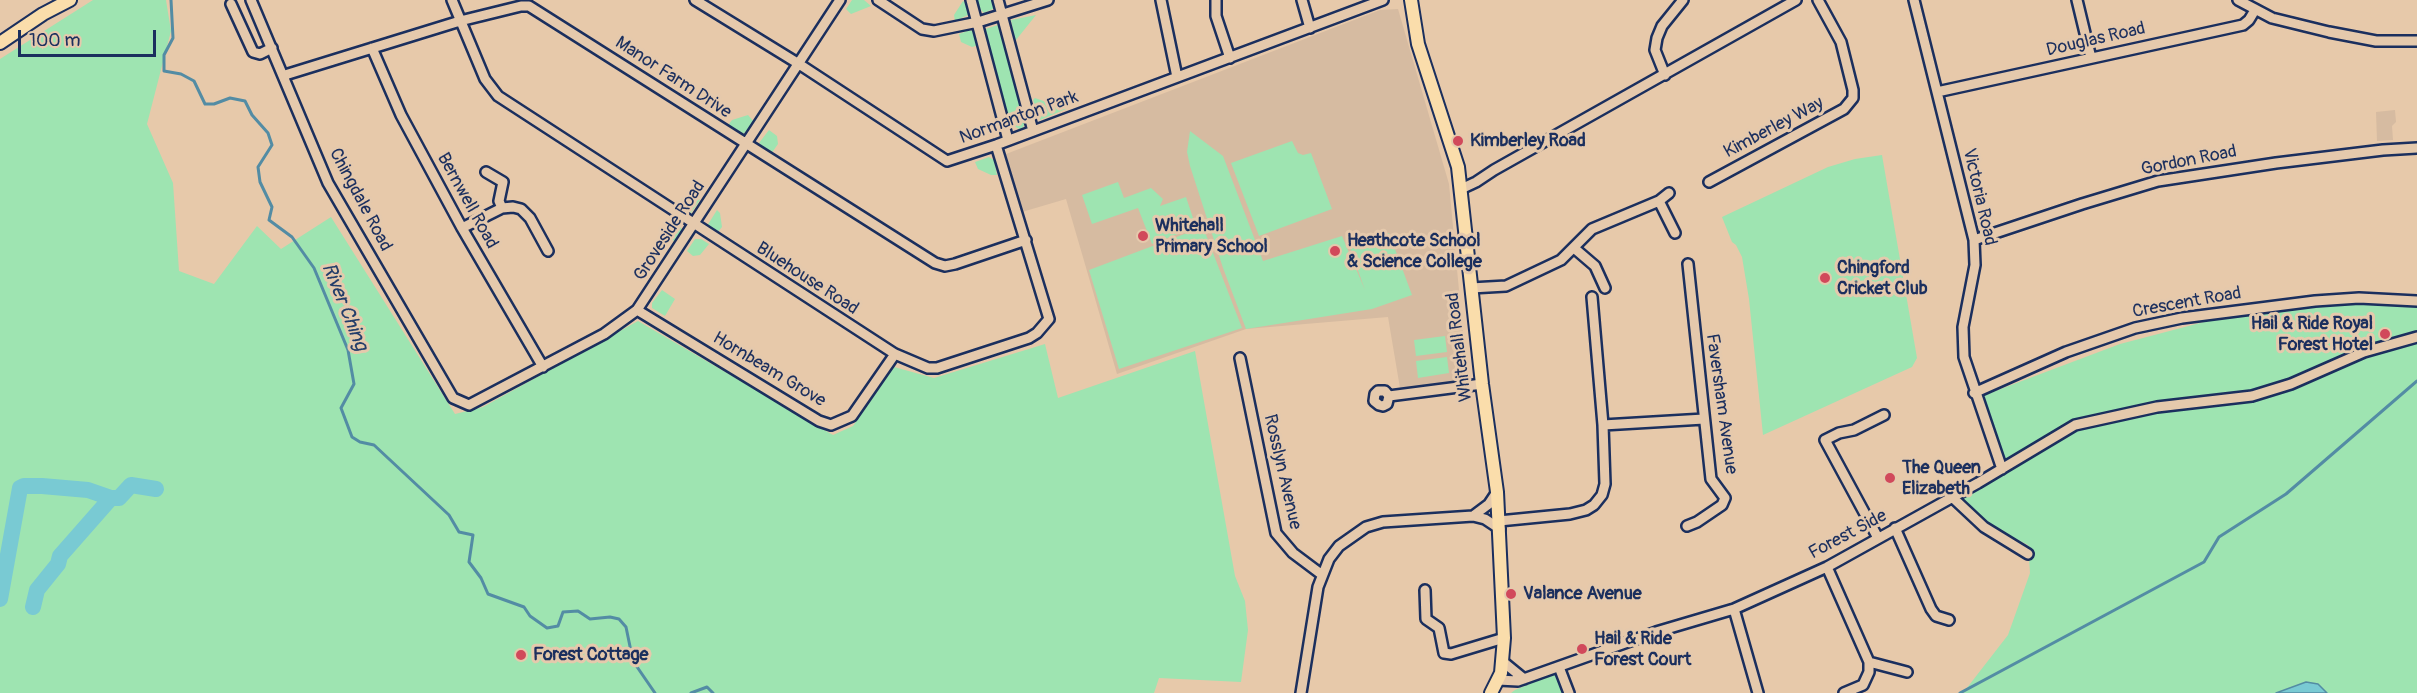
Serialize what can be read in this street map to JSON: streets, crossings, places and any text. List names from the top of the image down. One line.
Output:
{"streets":{"main road":["Whitehall Road"],"street":["Douglas Road","Manor Farm Drive","Normanton Park","Kimberley Way","Gordon Road","Victoria Road","Chingdale Road","Bernwell Road","Groveside Road","Bluehouse Road","Crescent Road","Hornbeam Grove","Faversham Avenue","Rosslyn Avenue","Forest Side"]},"crossings":[["Douglas Road","Victoria Road"],["Manor Farm Drive","Chingdale Road"],["Manor Farm Drive","Bernwell Road"],["Manor Farm Drive","Groveside Road"],["Manor Farm Drive","Bluehouse Road"],["Normanton Park","Groveside Road"],["Normanton Park","Bluehouse Road"],["Gordon Road","Victoria Road"],["Victoria Road","Crescent Road"],["Victoria Road","Forest Side"],["Chingdale Road","Groveside Road"],["Bernwell Road","Groveside Road"],["Groveside Road","Bluehouse Road"],["Groveside Road","Hornbeam Grove"],["Bluehouse Road","Hornbeam Grove"],["Whitehall Road","Forest Side"]],"water":["River Ching"],"places":["Kimberley Road","Whitehall Primary School","Heathcote School & Science College","Chingford Cricket Club","Hail & Ride Royal Forest Hotel","The Queen Elizabeth","Valance Avenue","Hail & Ride Forest Court","Forest Cottage"],"scale_bar":"100 m"}
